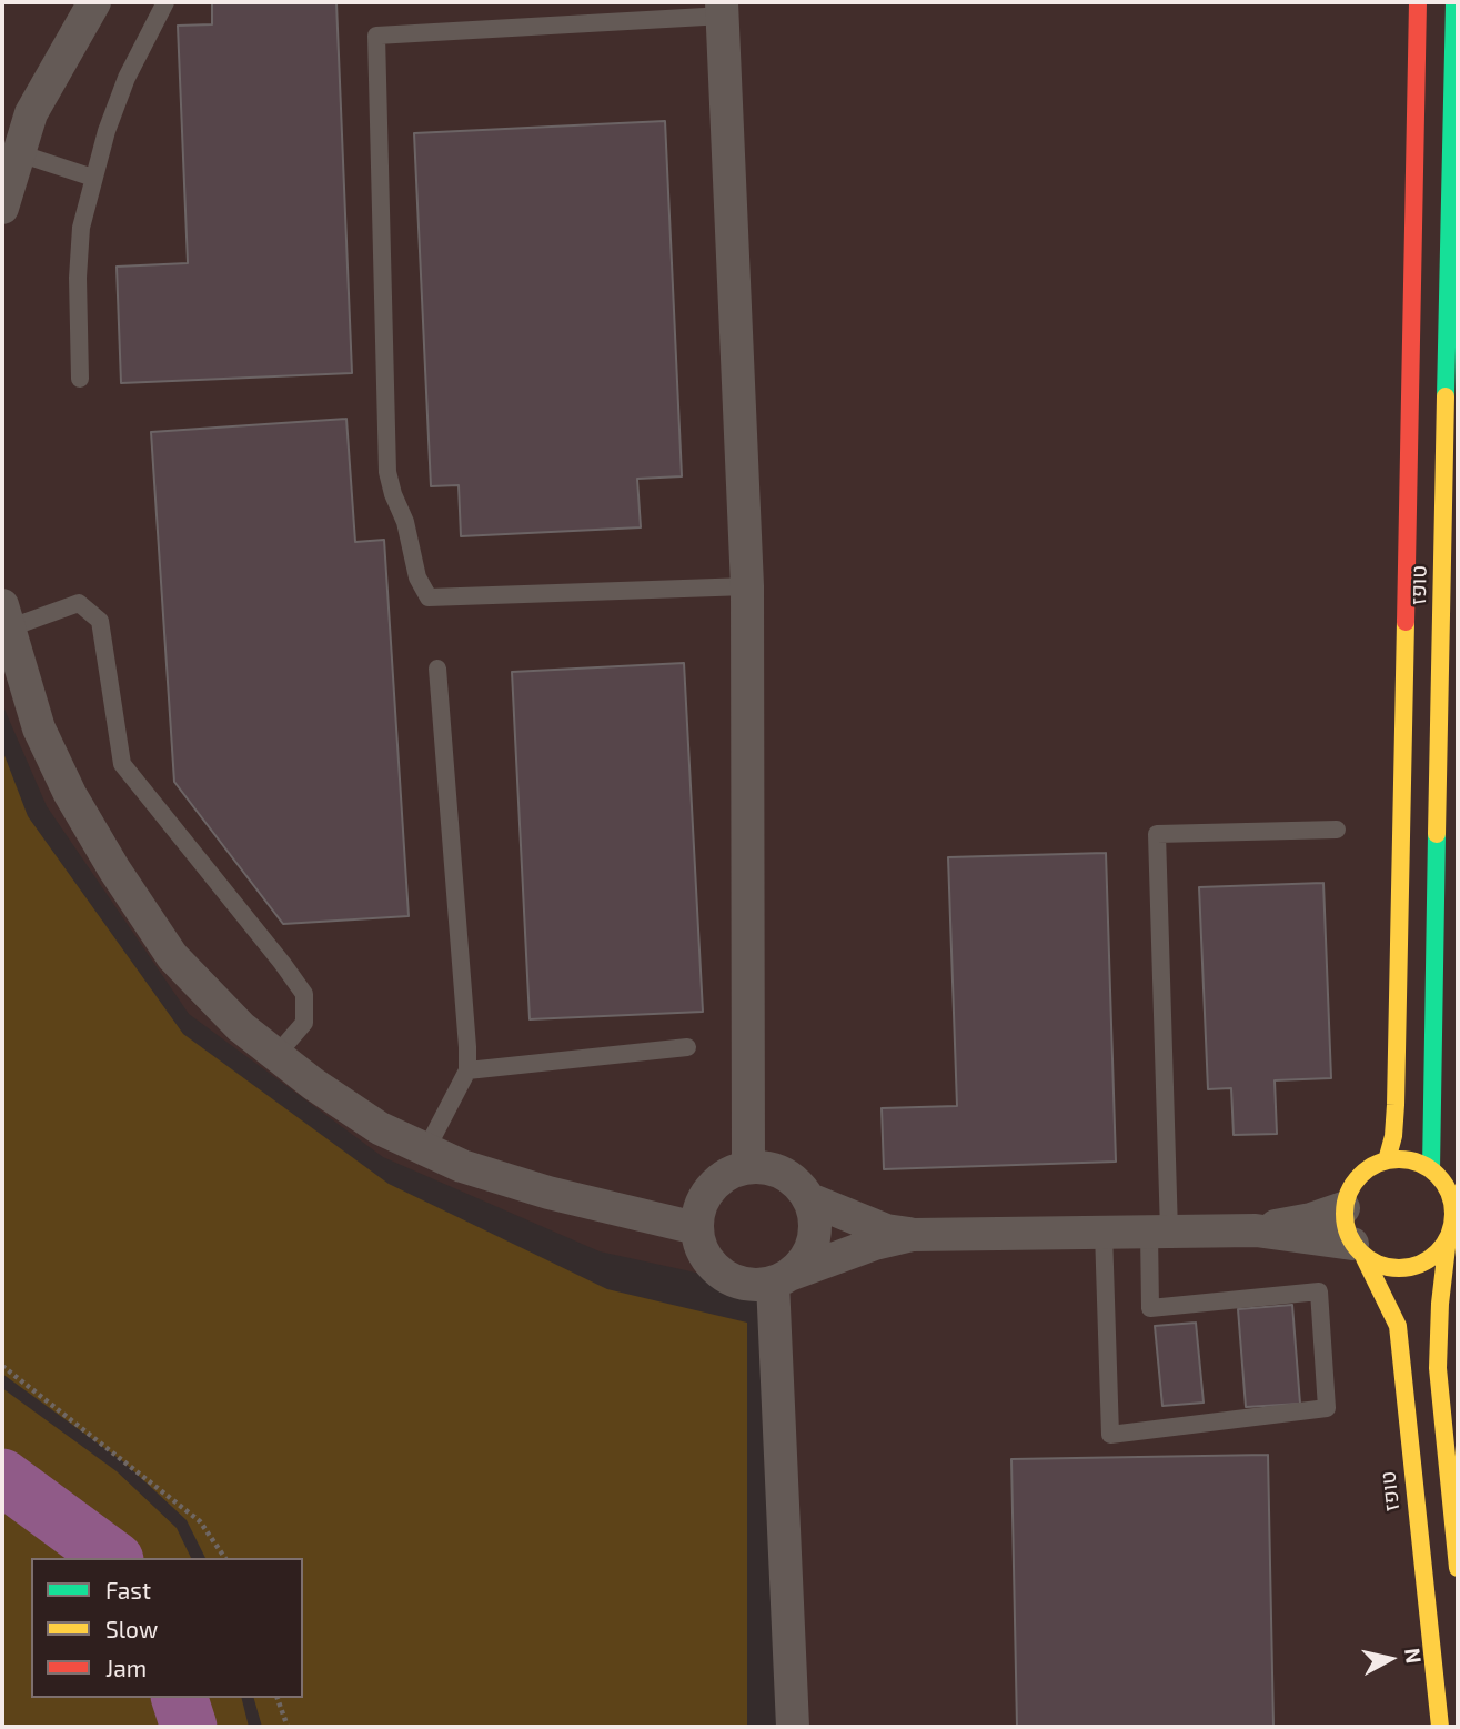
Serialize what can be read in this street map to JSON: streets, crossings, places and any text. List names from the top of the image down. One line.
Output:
{"streets":{"street":["טופז"]},"legend":["Fast","Slow","Jam"],"north":"right"}
